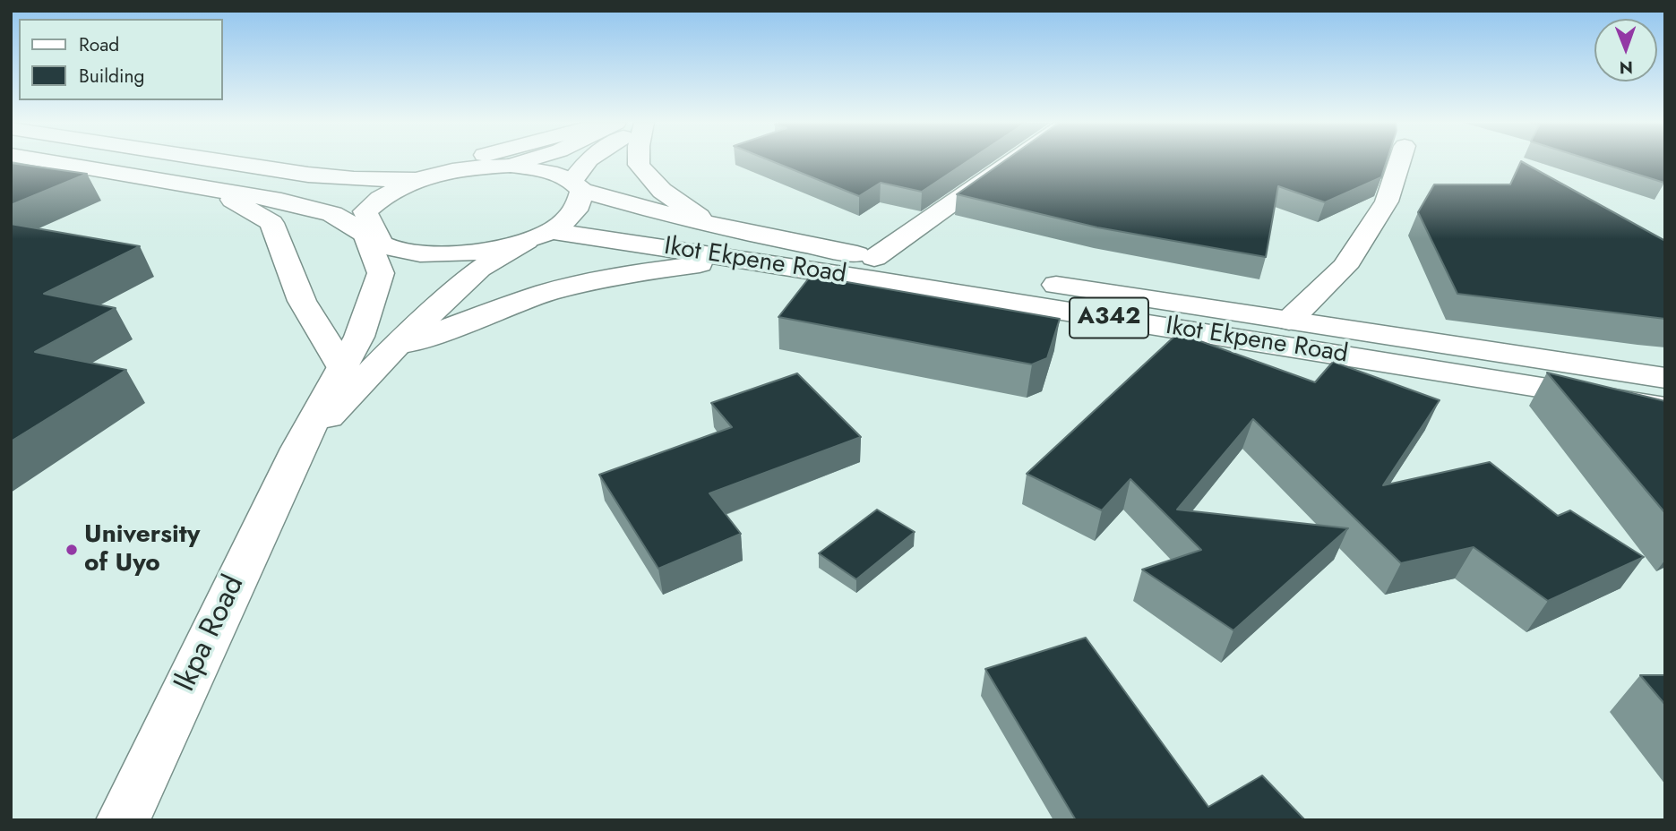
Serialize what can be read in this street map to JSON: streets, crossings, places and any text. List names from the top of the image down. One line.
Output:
{"streets":{"main road":["Ikot Ekpene Road","A342","Ikpa Road"]},"crossings":[["Ikot Ekpene Road","A342"],["A342","Ikpa Road"]],"places":["University of Uyo"],"legend":["Road","Building"],"north":"bottom"}
